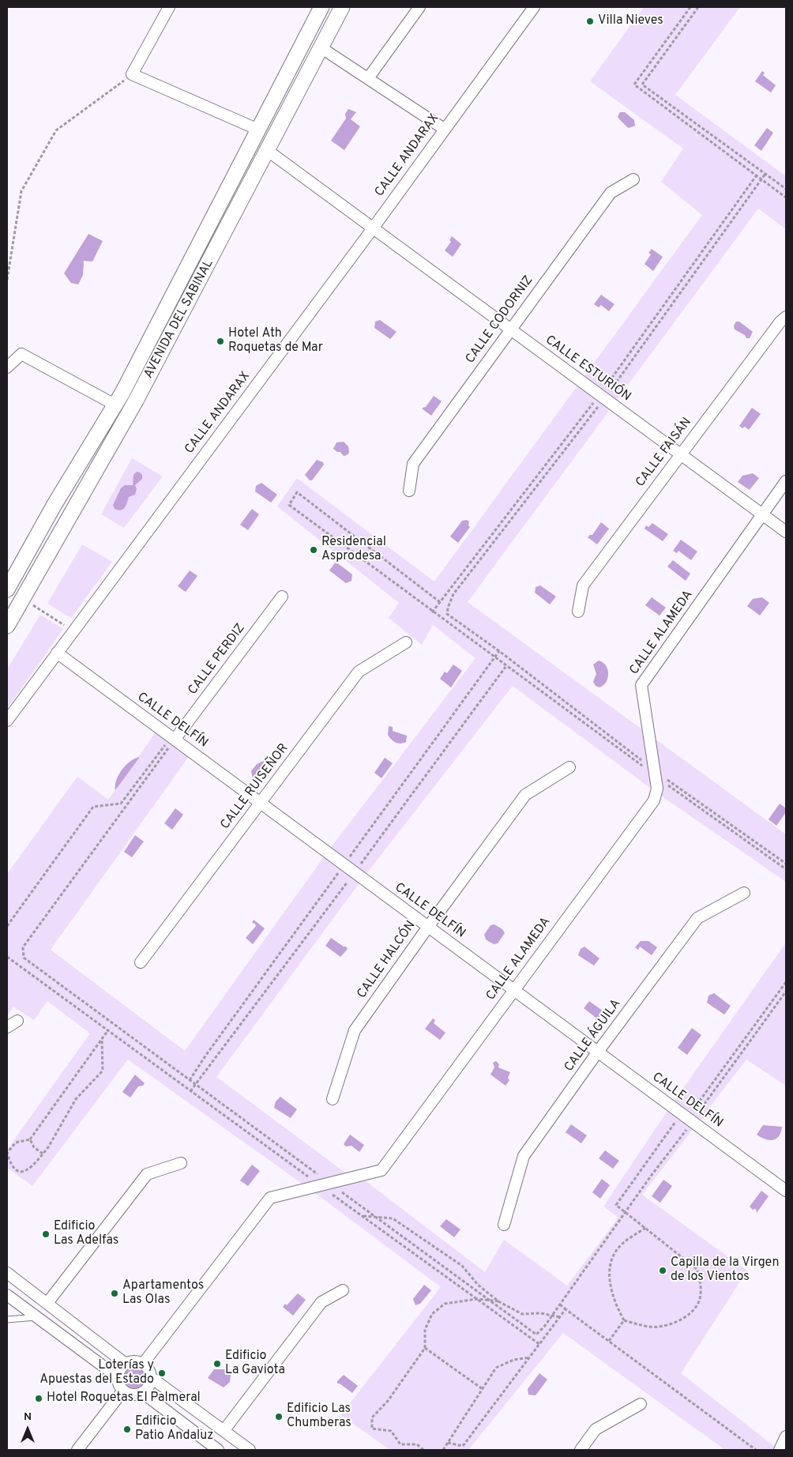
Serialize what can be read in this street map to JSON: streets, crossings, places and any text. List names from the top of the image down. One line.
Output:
{"streets":{"street":["CALLE ANDARAX","AVENIDA DEL SABINAL","CALLE CODORNIZ","CALLE ESTURIÓN","CALLE FAISÁN","CALLE ALAMEDA","CALLE PERDIZ","CALLE DELFÍN","CALLE RUISEÑOR","CALLE HALCÓN","CALLE ÁGUILA"]},"crossings":[["CALLE ANDARAX","CALLE ESTURIÓN"],["CALLE ANDARAX","CALLE DELFÍN"],["AVENIDA DEL SABINAL","CALLE ESTURIÓN"],["CALLE CODORNIZ","CALLE ESTURIÓN"],["CALLE ESTURIÓN","CALLE FAISÁN"],["CALLE ESTURIÓN","CALLE ALAMEDA"],["CALLE ALAMEDA","CALLE DELFÍN"],["CALLE PERDIZ","CALLE DELFÍN"],["CALLE DELFÍN","CALLE RUISEÑOR"],["CALLE DELFÍN","CALLE HALCÓN"],["CALLE DELFÍN","CALLE ÁGUILA"]],"places":["Villa Nieves","Hotel Ath Roquetas de Mar","Residencial Asprodesa","Edificio Las Adelfas","Capilla de la Virgen de los Vientos","Apartamentos Las Olas","Edificio La Gaviota","Loterías y Apuestas del Estado","Hotel Roquetas El Palmeral","Edificio Las Chumberas","Edificio Patio Andaluz"],"north":"top"}
